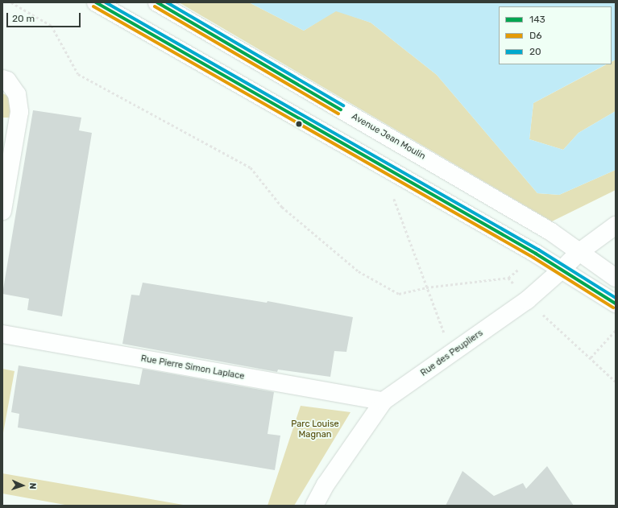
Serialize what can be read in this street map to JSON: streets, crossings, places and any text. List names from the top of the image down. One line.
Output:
{"streets":{"main road":["Avenue Jean Moulin","Rue des Peupliers","Rue Pierre Simon Laplace"]},"crossings":[["Avenue Jean Moulin","Rue des Peupliers"],["Rue des Peupliers","Rue Pierre Simon Laplace"]],"parks":["Parc Louise Magnan"],"lines":["transit line 143","transit line 20","transit line D6"],"legend":["143","D6","20"],"scale_bar":"20 m","north":"right"}
